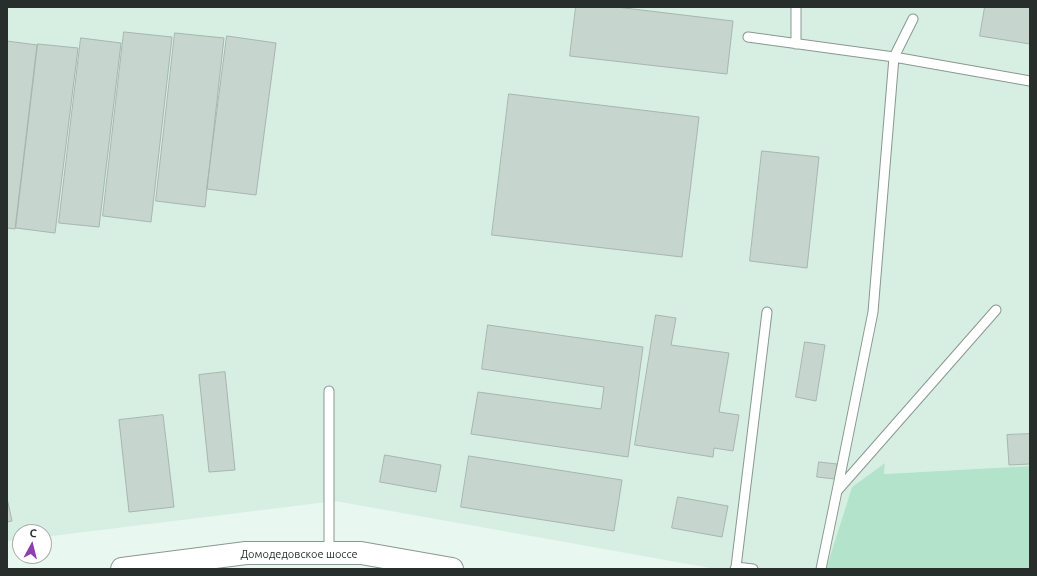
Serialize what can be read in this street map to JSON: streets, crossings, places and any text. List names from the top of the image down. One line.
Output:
{"streets":{"main road":["Домодедовское шоссе"]},"north":"top"}
